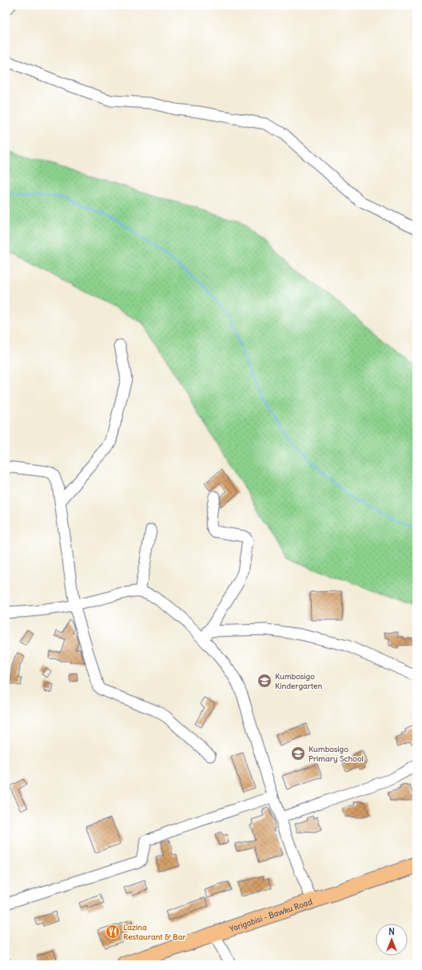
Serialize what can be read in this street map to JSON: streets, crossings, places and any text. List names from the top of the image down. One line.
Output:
{"streets":{"highway":["Yarigabisi - Bawku Road"]},"places":{"school or university":["Kumbosigo Kindergarten","Kumbosigo Primary School"],"restaurant":["Lazina Restaurant & Bar"]},"north":"top"}
